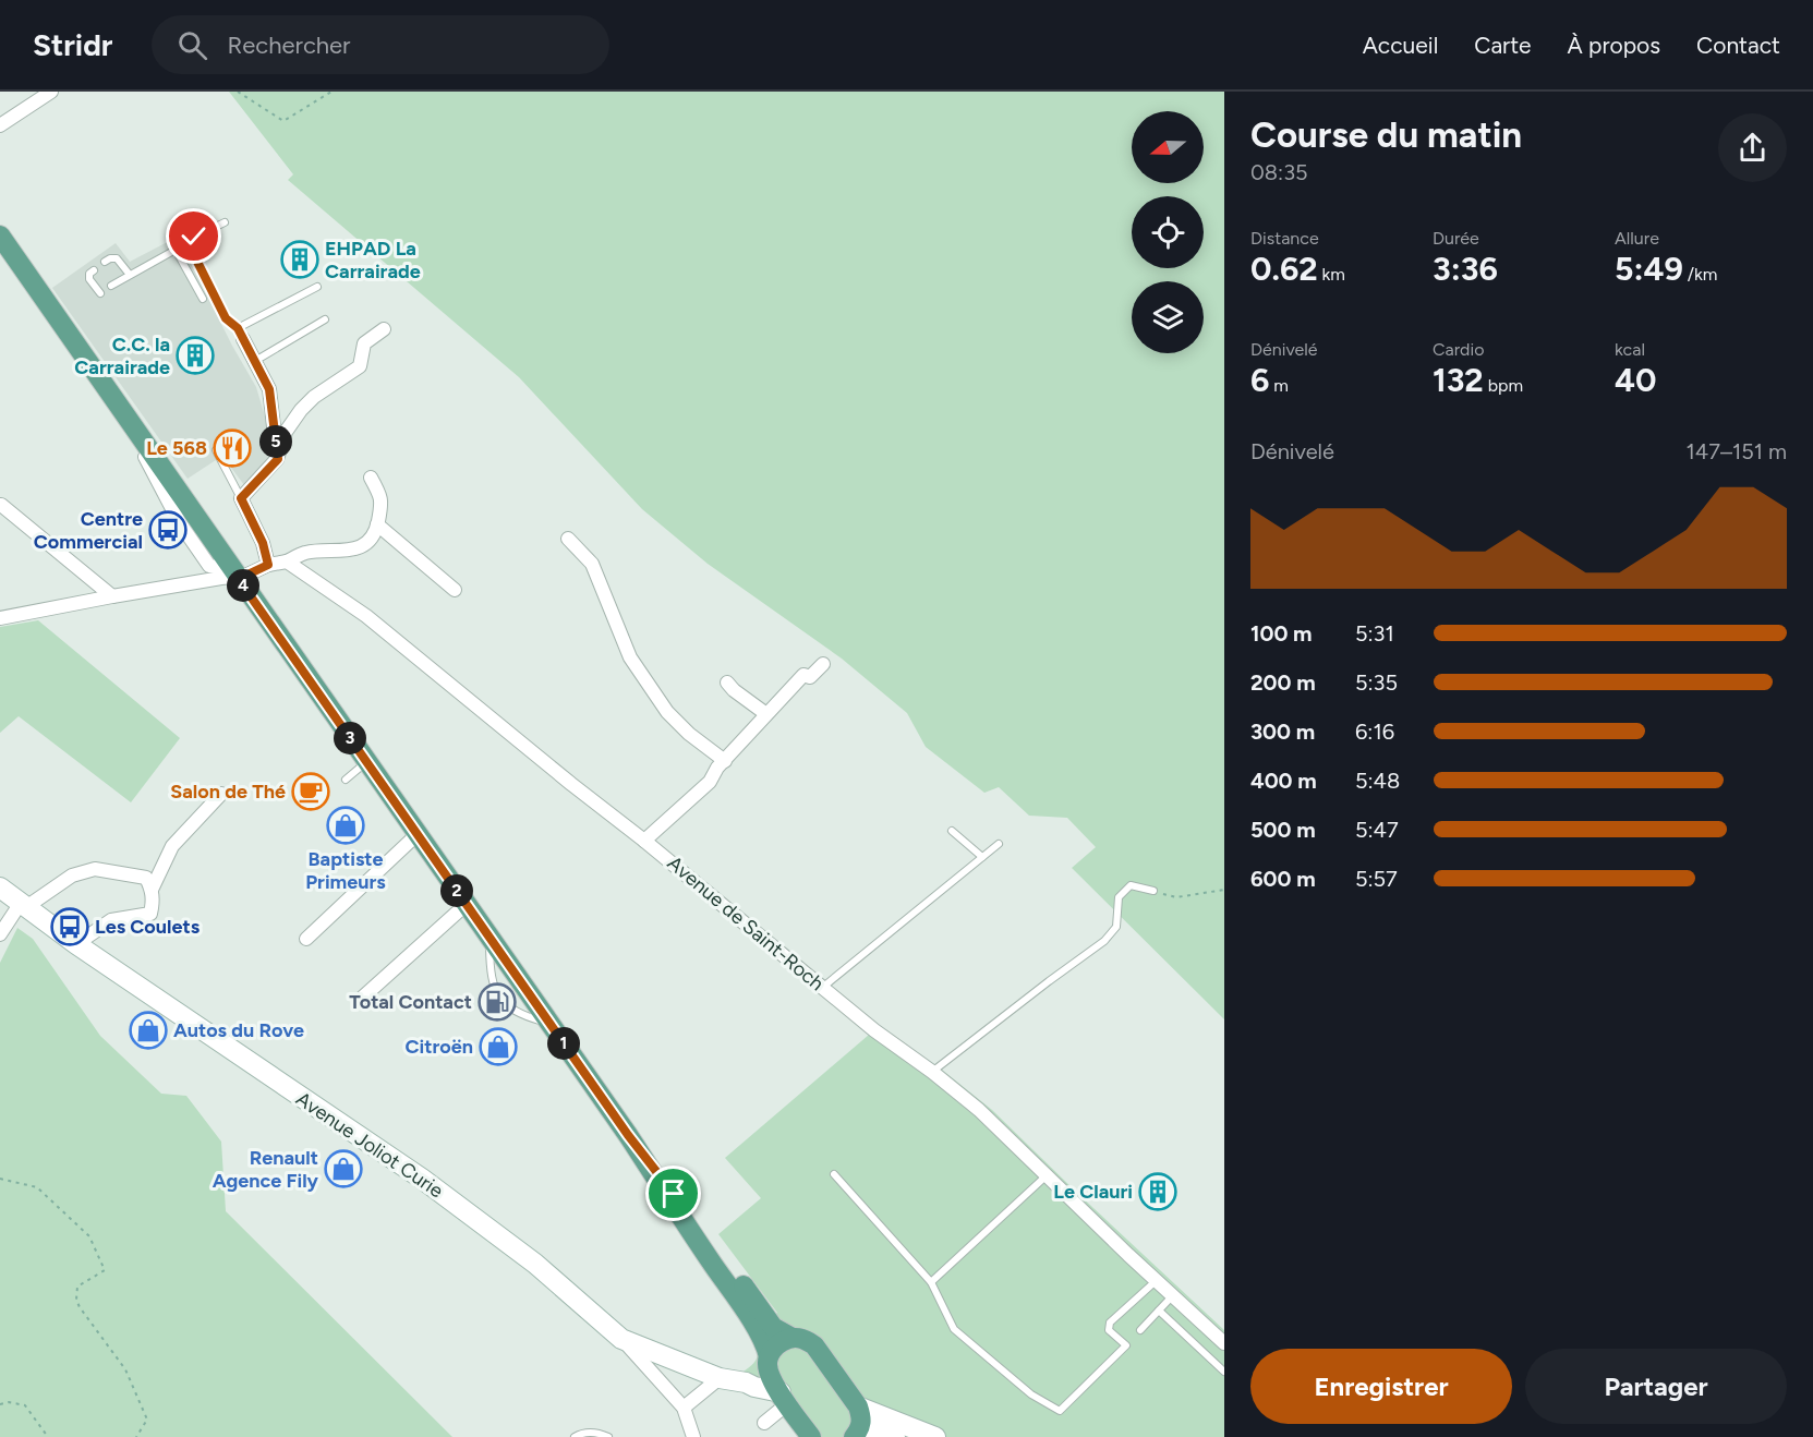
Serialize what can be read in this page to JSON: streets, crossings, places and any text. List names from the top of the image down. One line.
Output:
{"streets":{"street":["Avenue de Saint-Roch","Avenue Joliot Curie"]},"places":{"building":["EHPAD La Carrairade","C.C. la Carrairade","Le Clauri"],"restaurant":["Le 568"],"bus stop":["Centre Commercial","Les Coulets"],"cafe":["Salon de Thé"],"shop":["Baptiste Primeurs","Autos du Rove","Citroën","Renault Agence Fily"],"fuel station":["Total Contact"]},"north":"left","page":{"header":"Stridr","search":"Rechercher","nav":["Accueil","Carte","À propos","Contact"],"heading":["Course du matin","08:35"],"stats":[["Distance","0.62 km"],["Durée","3:36"],["Allure","5:49 /km"],["Dénivelé","6 m"],["Cardio","132 bpm"],["kcal","40"]],"pins":["5","4","3","2","1"],"chart":["Dénivelé","147–151 m"],"list":[{"name":"100 m","note":"5:31"},{"name":"200 m","note":"5:35"},{"name":"300 m","note":"6:16"},{"name":"400 m","note":"5:48"},{"name":"500 m","note":"5:47"},{"name":"600 m","note":"5:57"}],"buttons":["Enregistrer","Partager"]}}
